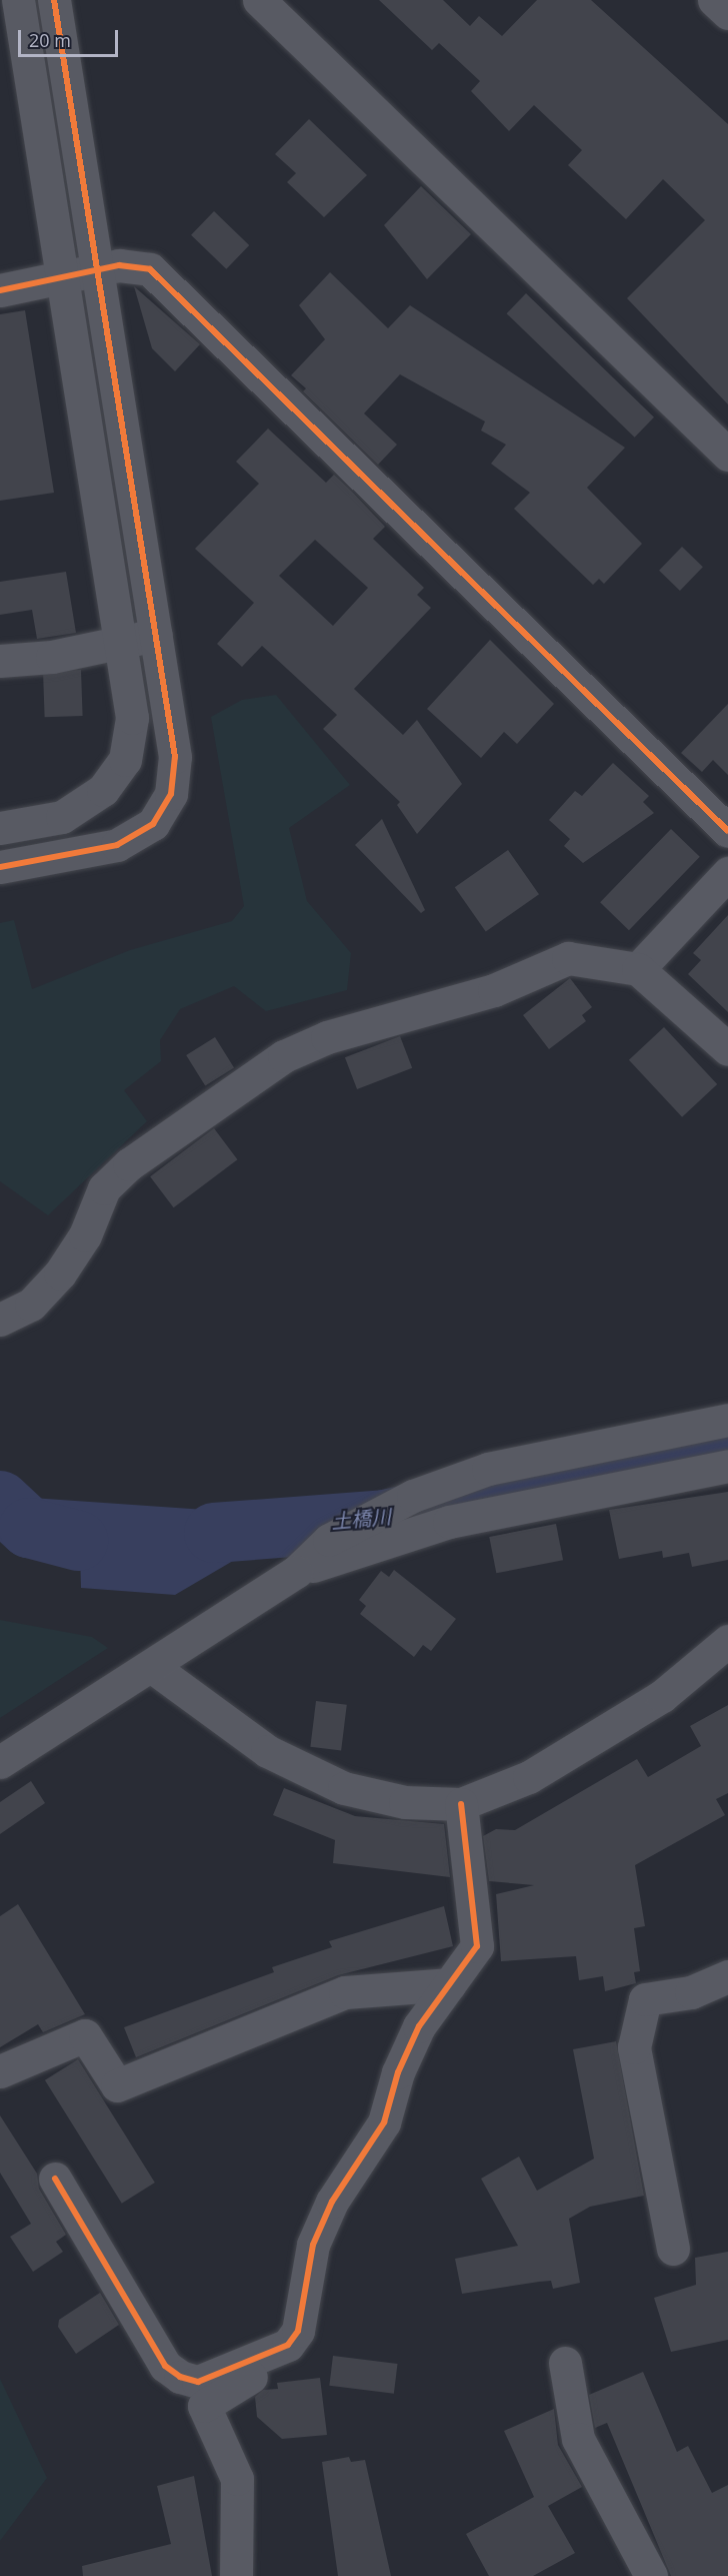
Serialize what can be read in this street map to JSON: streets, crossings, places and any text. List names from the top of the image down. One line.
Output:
{"water":["土橋川"],"scale_bar":"20 m"}
